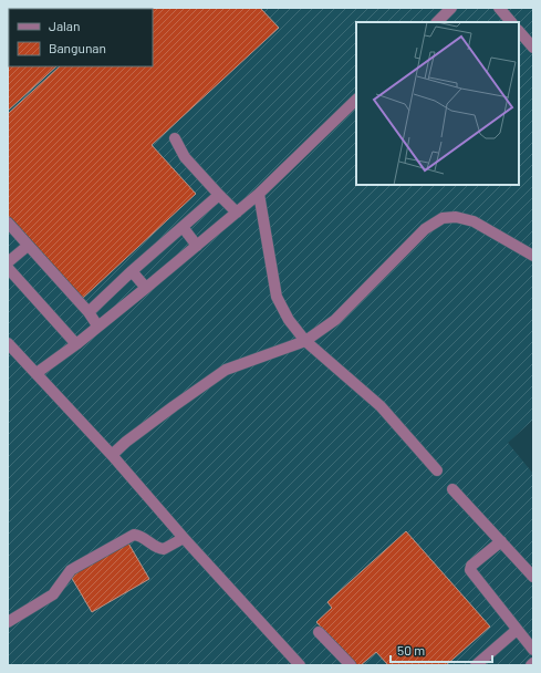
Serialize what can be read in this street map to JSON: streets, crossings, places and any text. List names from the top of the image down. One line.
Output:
{"legend":["Jalan","Bangunan"],"scale_bar":"50 m"}
